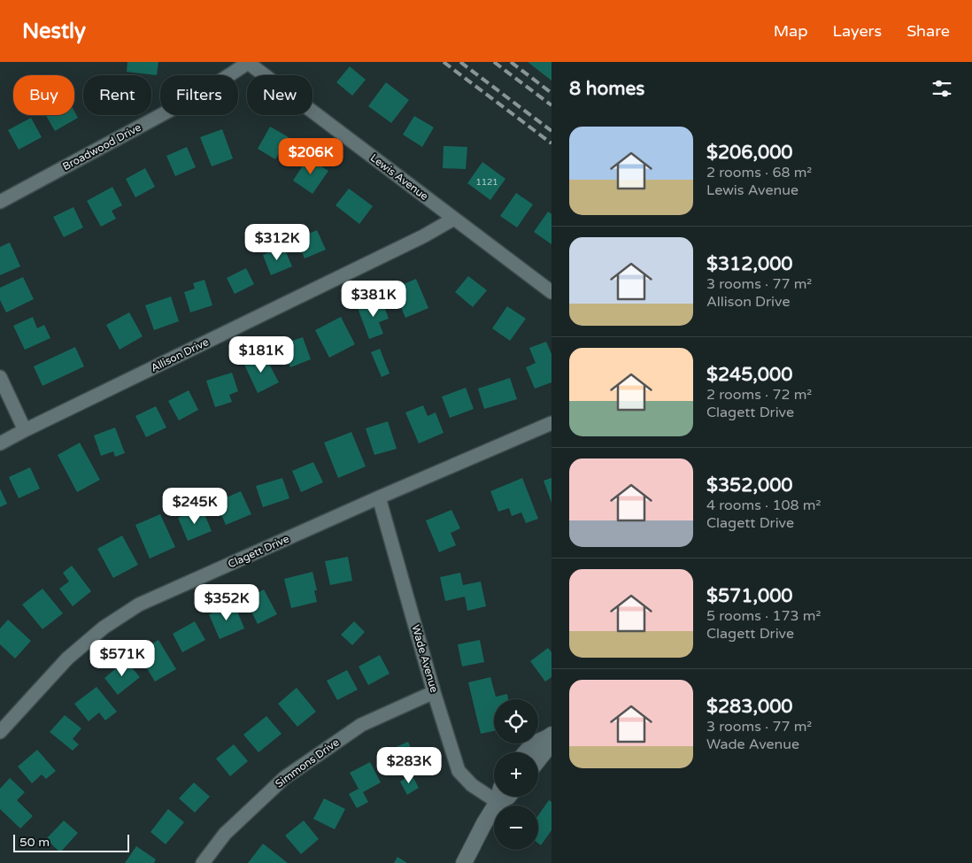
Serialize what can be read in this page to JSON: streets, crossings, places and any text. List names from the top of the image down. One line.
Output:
{"streets":{"street":["Broadwood Drive","Lewis Avenue","Allison Drive","Clagett Drive","Wade Avenue","Simmons Drive"]},"crossings":[["Broadwood Drive","Lewis Avenue"],["Lewis Avenue","Allison Drive"],["Clagett Drive","Wade Avenue"],["Wade Avenue","Simmons Drive"]],"house_numbers":["1121"],"scale_bar":"50 m","page":{"header":"Nestly","nav":["Map","Layers","Share"],"heading":"8 homes","chip":["Buy","Rent","Filters","New"],"list":[{"name":"$206,000","note":"2 rooms · 68 m² · Lewis Avenue"},{"name":"$312,000","note":"3 rooms · 77 m² · Allison Drive"},{"name":"$245,000","note":"2 rooms · 72 m² · Clagett Drive"},{"name":"$352,000","note":"4 rooms · 108 m² · Clagett Drive"},{"name":"$571,000","note":"5 rooms · 173 m² · Clagett Drive"},{"name":"$283,000","note":"3 rooms · 77 m² · Wade Avenue"}],"price":["$206K","$312K","$381K","$181K","$245K","$352K","$571K","$283K"],"map_buttons":["+","−"],"scale":"50 m"}}
